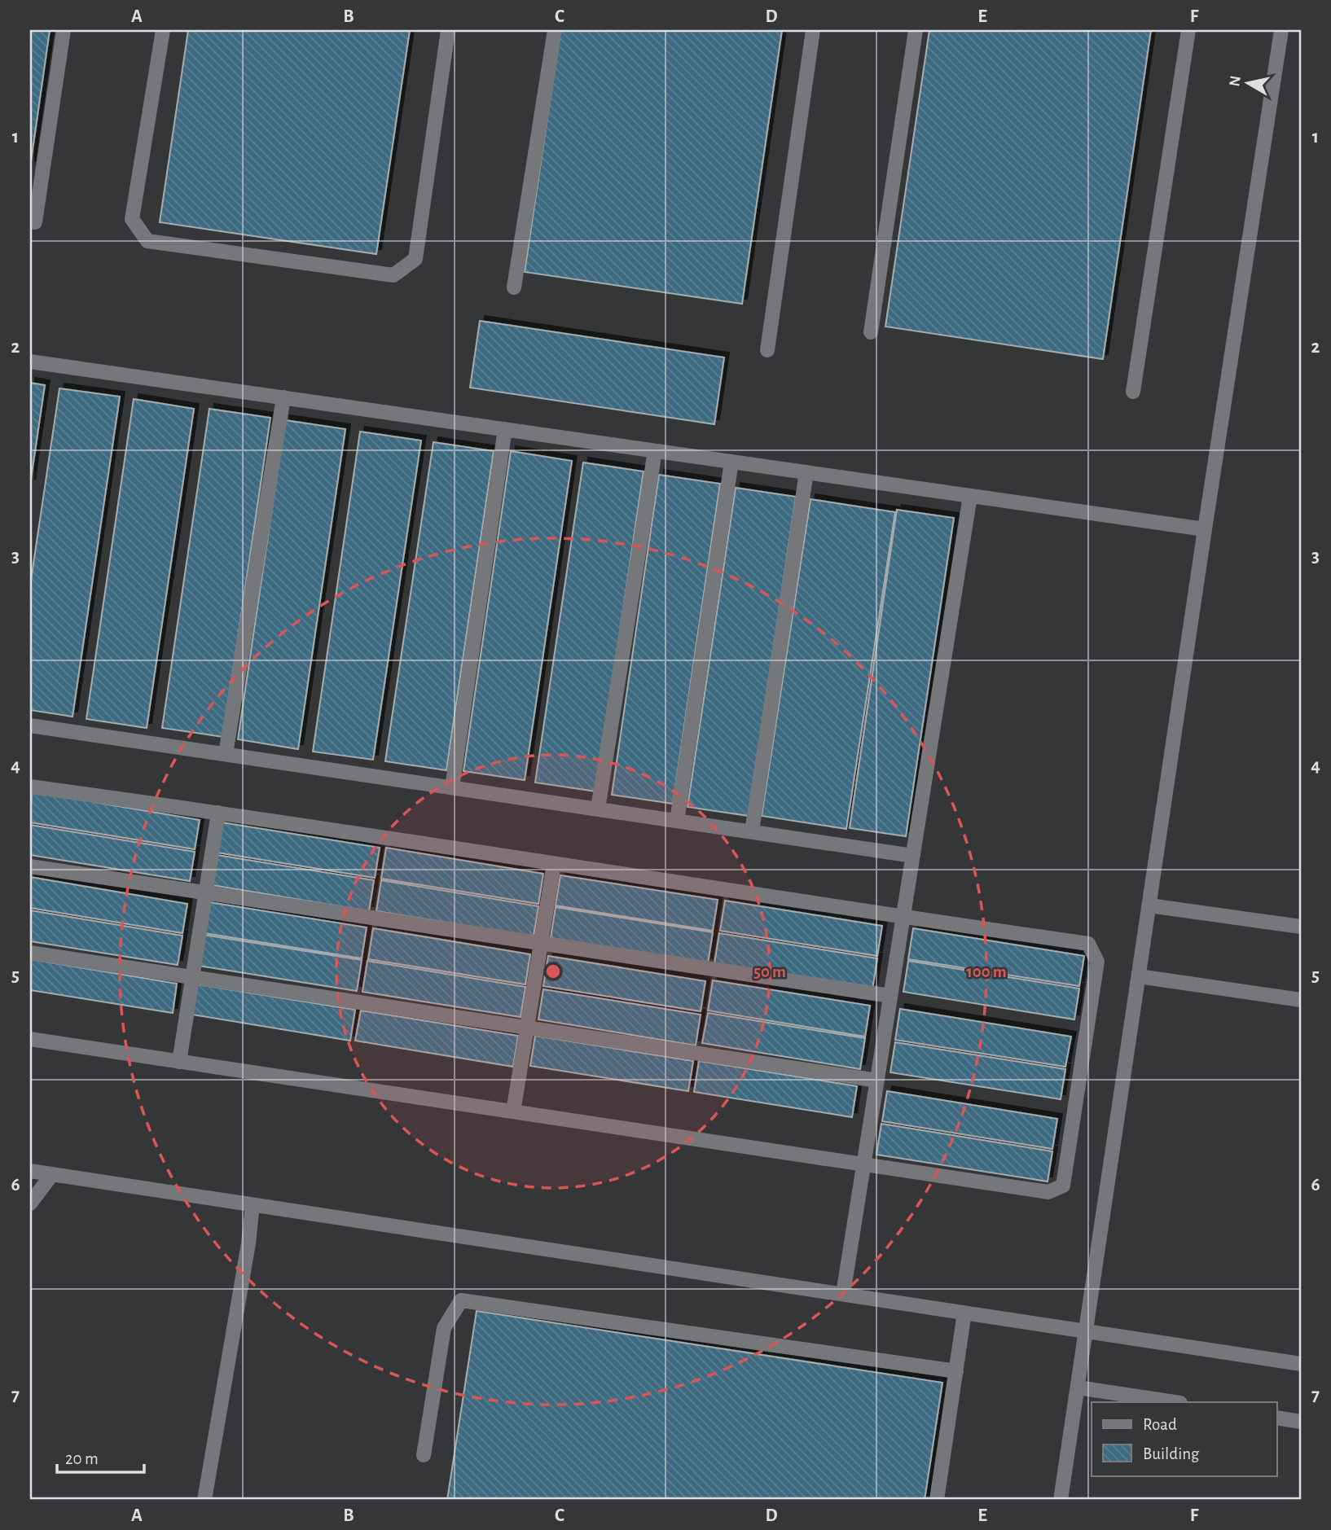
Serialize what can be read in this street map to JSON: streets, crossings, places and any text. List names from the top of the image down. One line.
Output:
{"legend":["Road","Building"],"scale_bar":"20 m","north":"left","grid":{"columns":["A","B","C","D","E","F"],"rows":["1","2","3","4","5","6","7"]},"rings":["50 m","100 m"]}
